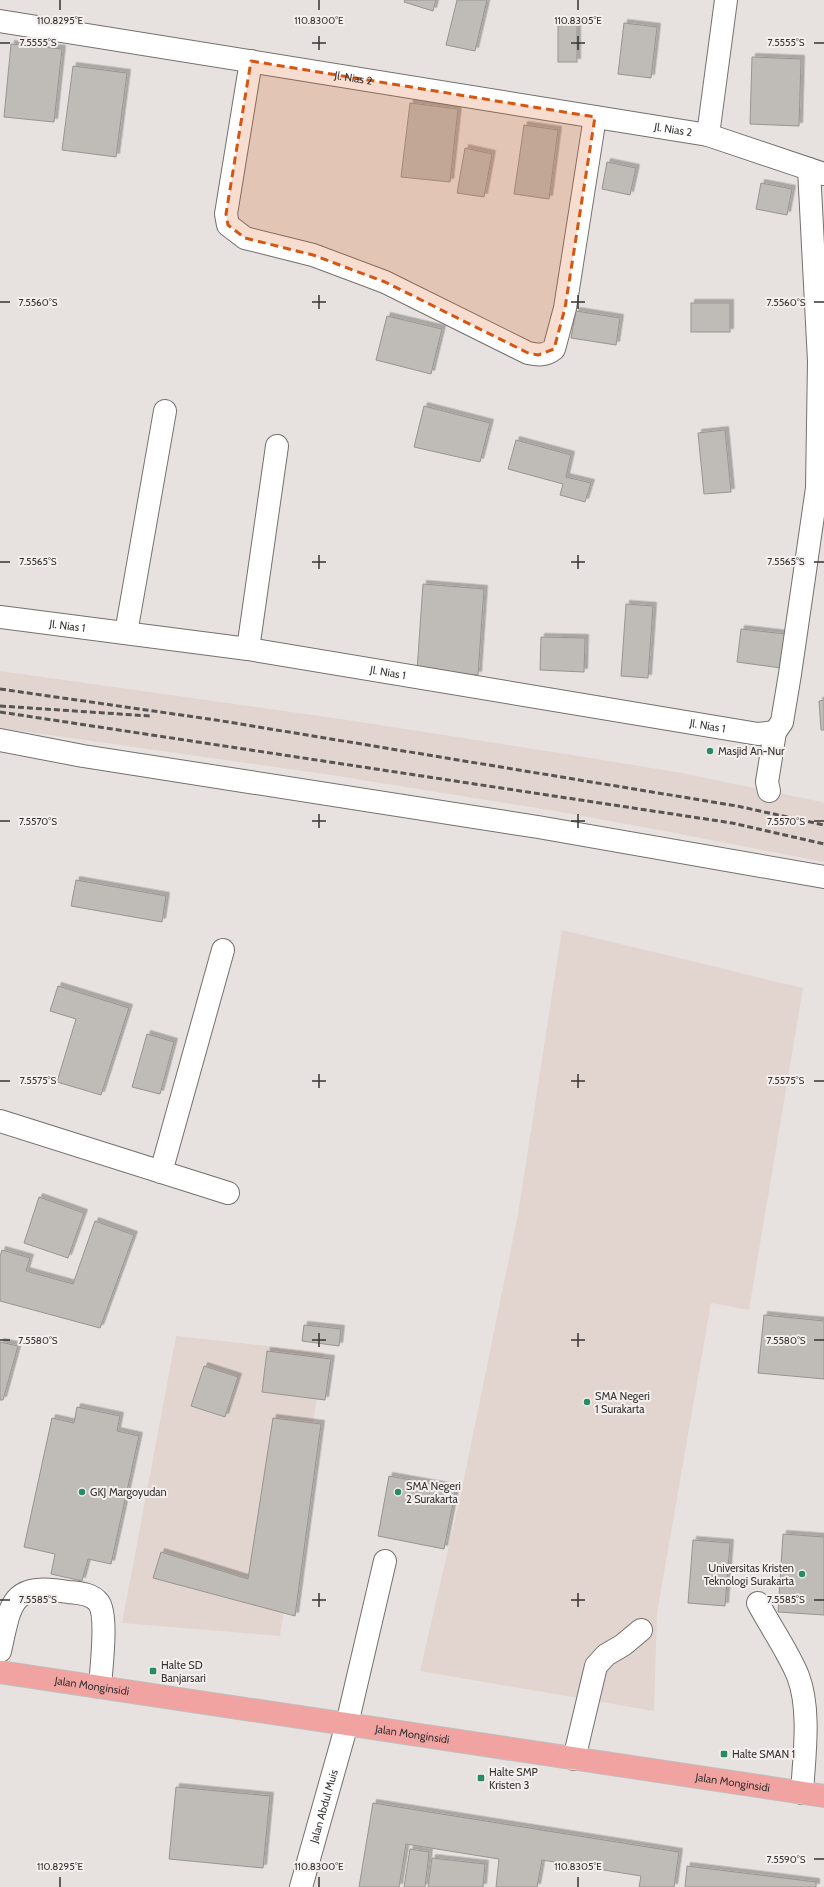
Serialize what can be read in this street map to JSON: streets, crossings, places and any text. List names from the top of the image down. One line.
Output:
{"streets":{"main road":["Jalan Monginsidi"],"street":["Jl. Nias 2","Jl. Nias 1","Jalan Abdul Muis"]},"crossings":[["Jalan Monginsidi","Jalan Abdul Muis"]],"places":{"other":["Masjid An-Nur","SMA Negeri 1 Surakarta","GKJ Margoyudan","SMA Negeri 2 Surakarta","Universitas Kristen Teknologi Surakarta"],"transit":["Halte SD Banjarsari","Halte SMAN 1","Halte SMP Kristen 3"]},"coordinates":["110.8295°E","110.8300°E","110.8305°E","7.5555°S","7.5560°S","7.5565°S","7.5570°S","7.5575°S","7.5580°S","7.5585°S","7.5590°S"]}
